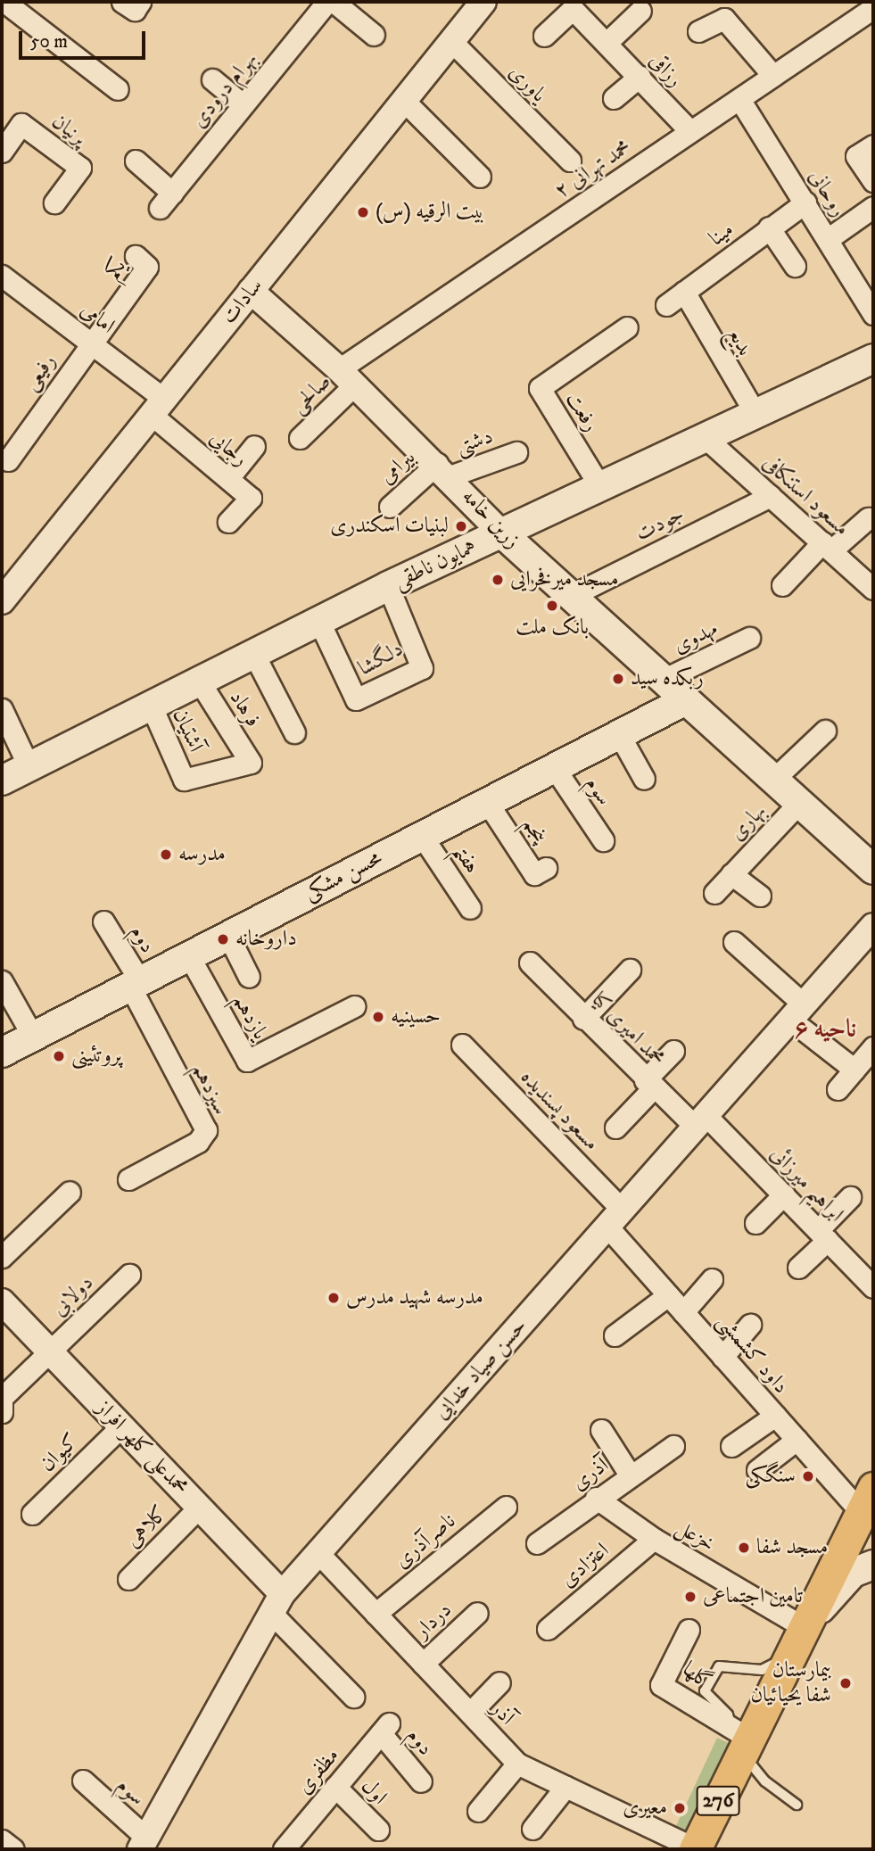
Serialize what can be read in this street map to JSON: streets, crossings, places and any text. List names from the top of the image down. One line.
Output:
{"streets":{"main road":["زرین خامه","همایون ناطقی","محسن مشکی","276"],"street":["رزاقی","یاوری","بهرام درودی","پرنیان","محمد تهرانی ۲","روحانی","مینا","یکم","سادات","امامی","بدیع","رفیعی","صالحی","رفعت","دشتی","رجایی","بیرامی","مسعود استنکافی","جودت","مهدوی","دلگشا","فرهاد","آشتیان","سوم","بهاری","پنجم","هفتم","دوم","یازدهم","محمد امیری کیا","سیزدهم","مسعود پسندیده","ابراهیم میرزائی","دولابی","داود کشمشی","حسن صیاد خدایی","محمدعلی کلهر افراز","کیوان","آذری","کلاهی","خزعل","ناصرآذری","اعتزادی","دردار","گلها","آذر","مظفری","اول"]},"crossings":[["رزاقی","محمد تهرانی ۲"],["یاوری","سادات"],["محمد تهرانی ۲","روحانی"],["محمد تهرانی ۲","صالحی"],["محمد تهرانی ۲","زرین خامه"],["روحانی","مینا"],["مینا","بدیع"],["یکم","امامی"],["یکم","رفیعی"],["سادات","امامی"],["سادات","رجایی"],["سادات","زرین خامه"],["امامی","رفیعی"],["امامی","رجایی"],["بدیع","همایون ناطقی"],["صالحی","زرین خامه"],["رفعت","همایون ناطقی"],["دشتی","بیرامی"],["دشتی","زرین خامه"],["بیرامی","زرین خامه"],["مسعود استنکافی","جودت"],["مسعود استنکافی","همایون ناطقی"],["زرین خامه","جودت"],["زرین خامه","همایون ناطقی"],["زرین خامه","مهدوی"],["زرین خامه","بهاری"],["زرین خامه","محسن مشکی"],["همایون ناطقی","دلگشا"],["همایون ناطقی","فرهاد"],["همایون ناطقی","آشتیان"],["فرهاد","آشتیان"],["سوم","محسن مشکی"],["سوم","حسن صیاد خدایی"],["پنجم","محسن مشکی"],["هفتم","محسن مشکی"],["محسن مشکی","دوم"],["محسن مشکی","یازدهم"],["محسن مشکی","سیزدهم"],["دوم","سیزدهم"],["دوم","مظفری"],["محمد امیری کیا","ابراهیم میرزائی"],["محمد امیری کیا","حسن صیاد خدایی"],["مسعود پسندیده","داود کشمشی"],["مسعود پسندیده","حسن صیاد خدایی"],["ابراهیم میرزائی","حسن صیاد خدایی"],["دولابی","محمدعلی کلهر افراز"],["داود کشمشی","حسن صیاد خدایی"],["داود کشمشی","276"],["حسن صیاد خدایی","محمدعلی کلهر افراز"],["حسن صیاد خدایی","آذر"],["محمدعلی کلهر افراز","کیوان"],["محمدعلی کلهر افراز","کلاهی"],["آذری","خزعل"],["خزعل","اعتزادی"],["خزعل","276"],["ناصرآذری","آذر"],["دردار","آذر"],["گلها","276"],["آذر","276"],["مظفری","اول"]],"districts":["ناحیه ۶"],"places":["بیت الرقیه (س)","لبنیات اسکندری","مسجد میرفخرایی","بانک ملت","ربکده سید","مدرسه","داروخانه","حسینیه","پروتئینی","مدرسه شهید مدرس","سنگکی","مسجد شفا","تامین اجتماعی","بیمارستان شفا یحیائیان","معیری"],"scale_bar":"50 m"}
